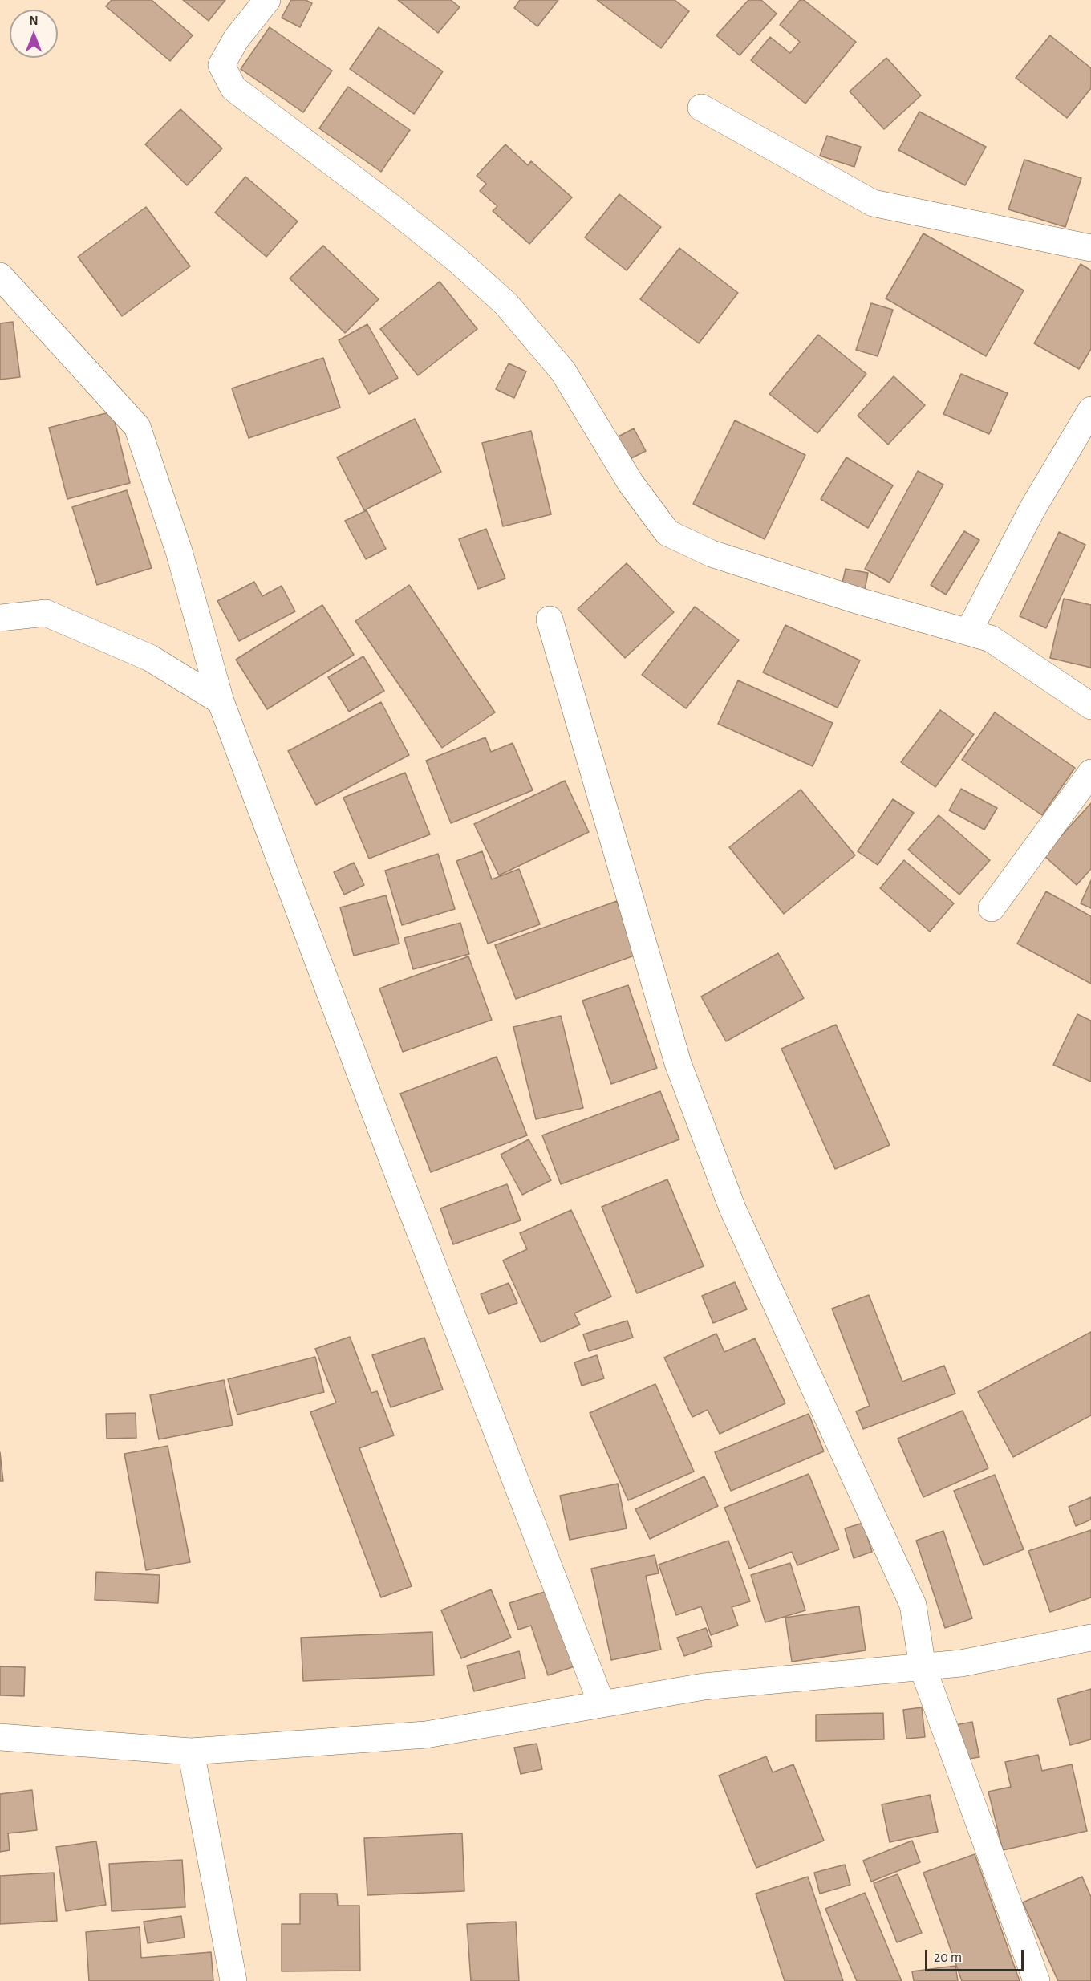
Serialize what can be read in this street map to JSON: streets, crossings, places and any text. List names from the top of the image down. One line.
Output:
{"scale_bar":"20 m","north":"top"}
